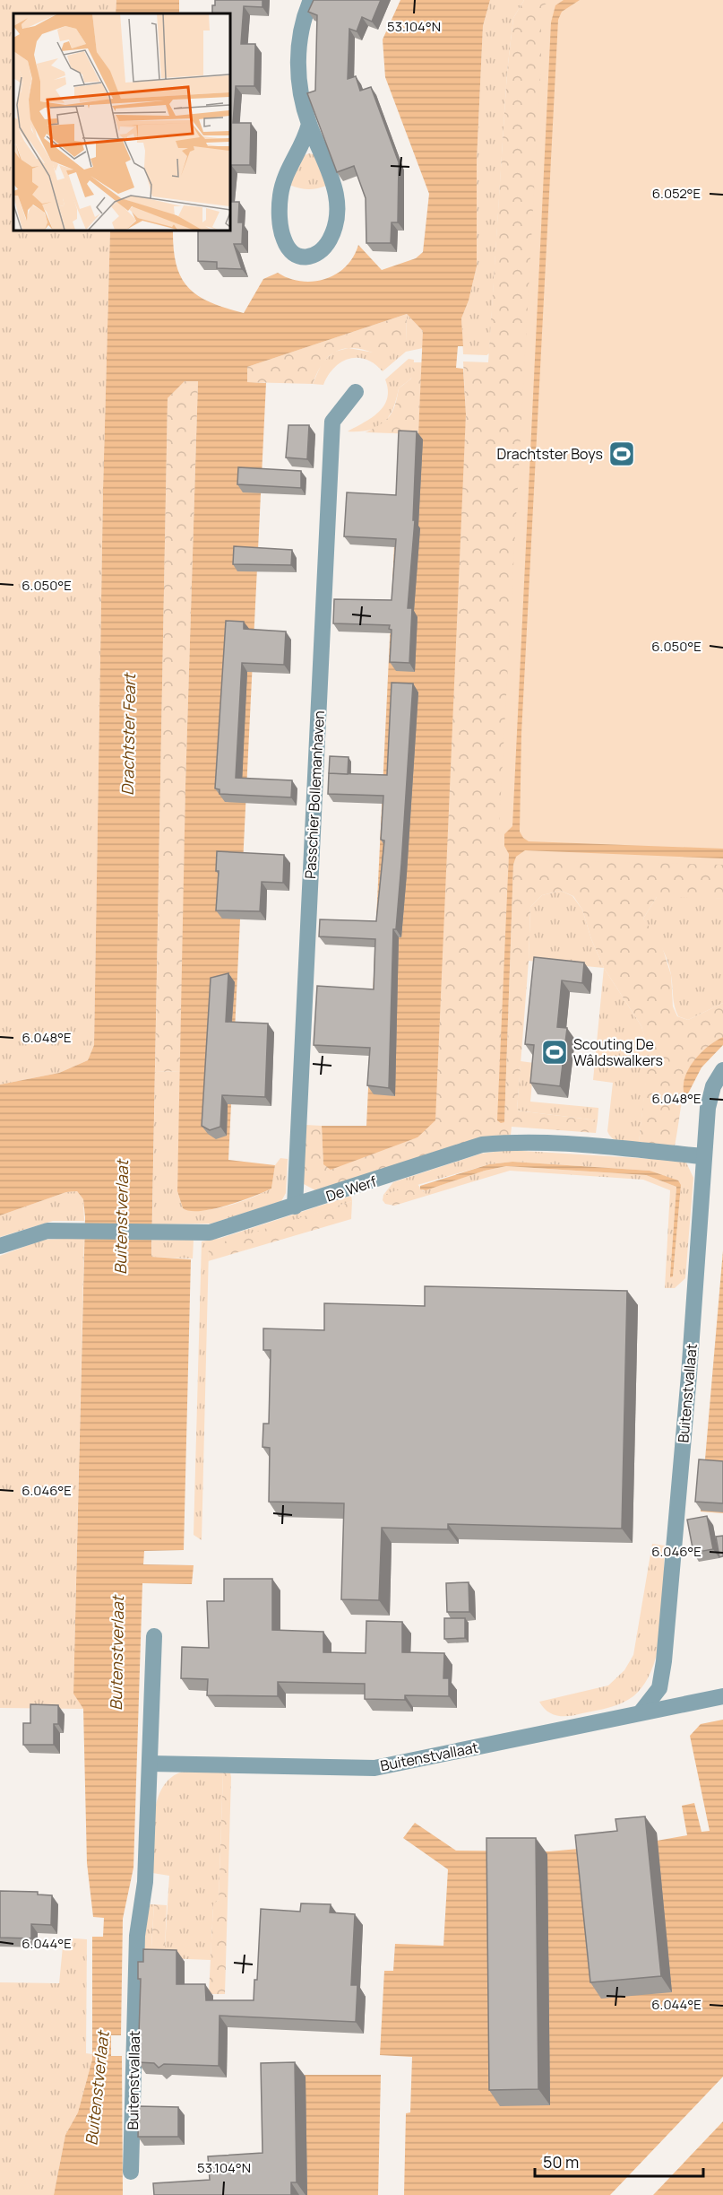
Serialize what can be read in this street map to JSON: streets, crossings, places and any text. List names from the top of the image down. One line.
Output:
{"streets":{"street":["Passchier Bollemanhaven","De Werf","Buitenstvallaat"]},"crossings":[["Passchier Bollemanhaven","De Werf"],["De Werf","Buitenstvallaat"]],"water":["Drachtster Feart","Buitenstverlaat"],"places":{"sports":["Drachtster Boys","Scouting De Wâldswalkers"]},"scale_bar":"50 m","coordinates":["53.104°N","6.052°E","6.050°E","6.048°E","6.046°E","6.044°E"]}
